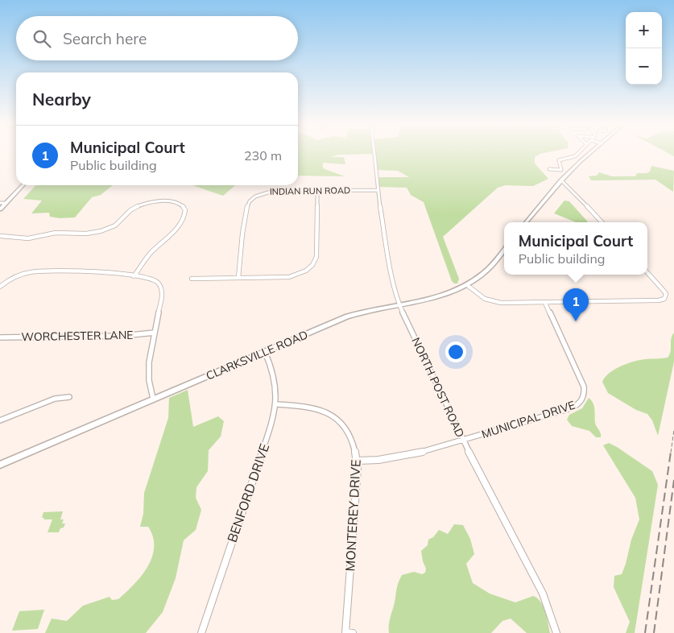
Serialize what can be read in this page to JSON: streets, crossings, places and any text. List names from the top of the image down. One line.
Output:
{"streets":{"street":["INDIAN RUN ROAD","WORCHESTER LANE","CLARKSVILLE ROAD","NORTH POST ROAD","MUNICIPAL DRIVE","BENFORD DRIVE","MONTEREY DRIVE"]},"crossings":[["INDIAN RUN ROAD","NORTH POST ROAD"],["CLARKSVILLE ROAD","NORTH POST ROAD"],["CLARKSVILLE ROAD","BENFORD DRIVE"],["NORTH POST ROAD","MUNICIPAL DRIVE"],["BENFORD DRIVE","MONTEREY DRIVE"]],"page":{"map_buttons":["+","−"],"search":"Search here","heading":"Nearby","list":[{"mark":"1","name":"Municipal Court","note":"Public building","value":"230 m"}],"popup":["Municipal Court","Public building"],"pins":"1"}}
